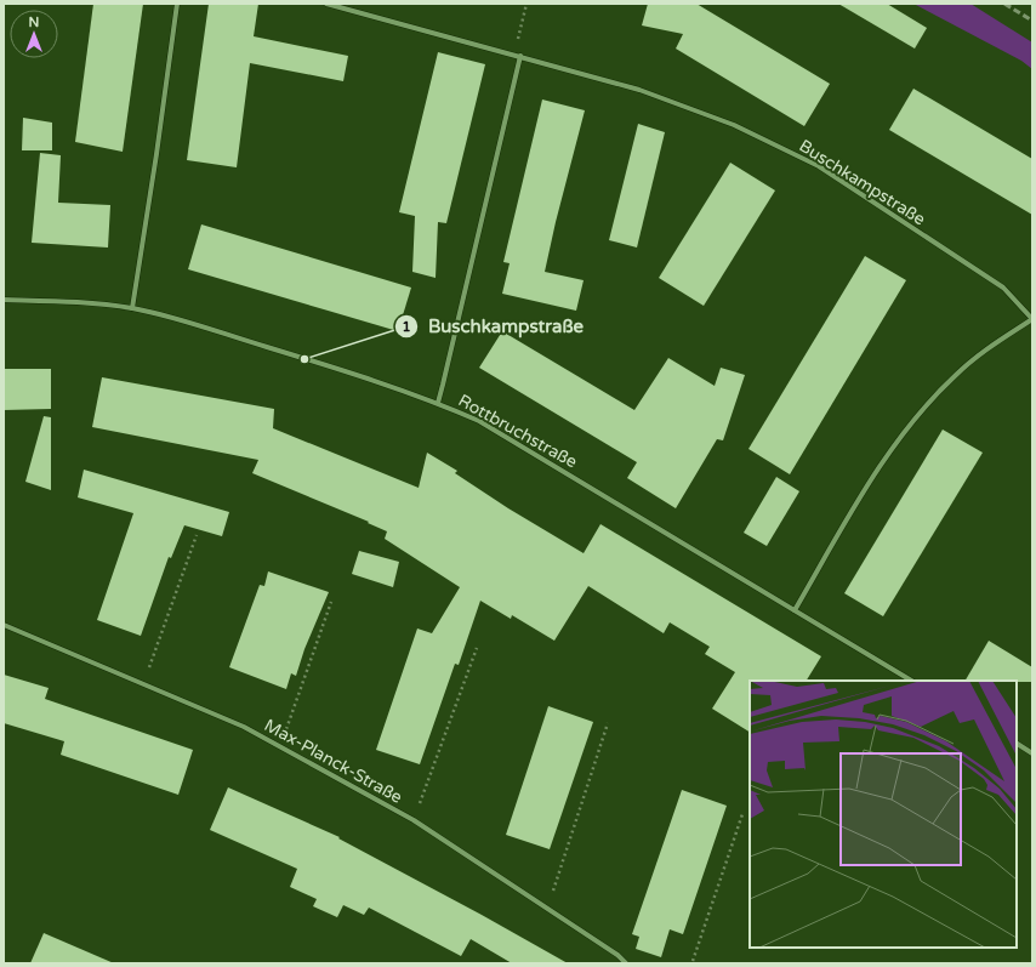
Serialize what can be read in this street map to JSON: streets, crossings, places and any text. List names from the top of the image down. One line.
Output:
{"streets":{"street":["Buschkampstraße","Rottbruchstraße","Max-Planck-Straße"]},"places":["Buschkampstraße"],"north":"top"}
